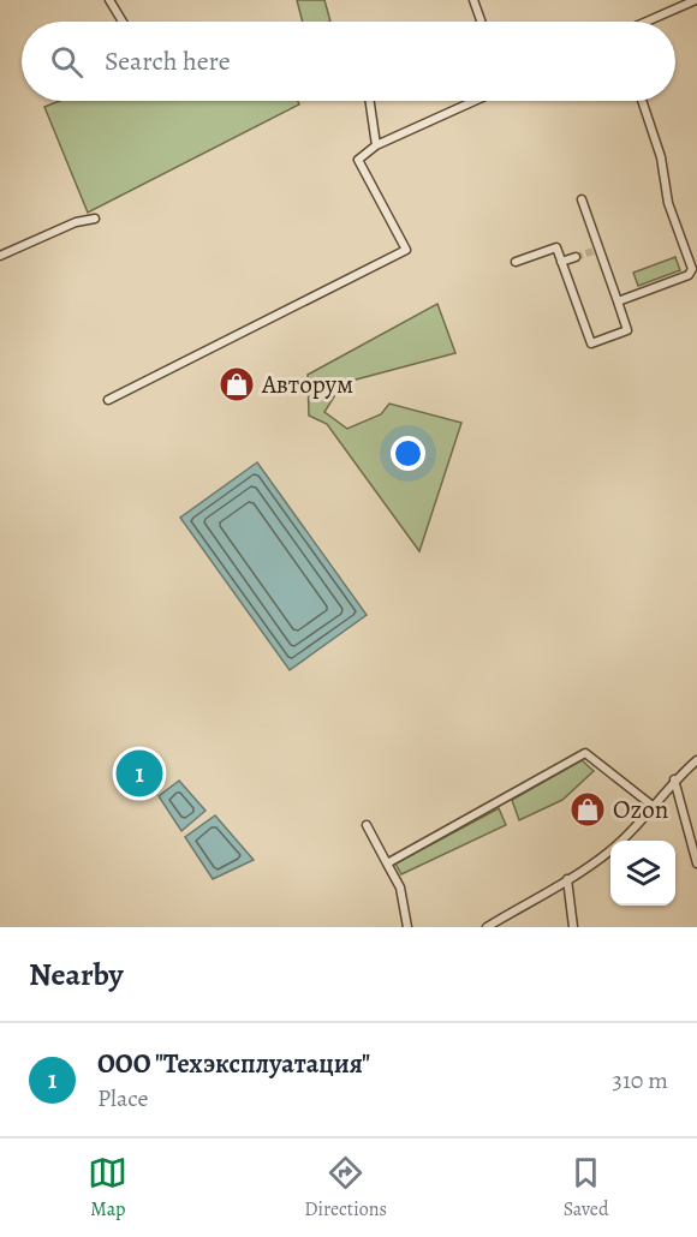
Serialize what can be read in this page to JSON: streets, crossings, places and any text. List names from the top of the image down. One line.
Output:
{"places":{"shop":["Авторум","Ozon"]},"page":{"search":"Search here","pins":"1","heading":"Nearby","list":[{"mark":"1","name":"ООО \"Техэксплуатация\"","note":"Place","value":"310 m"}],"nav":["Map","Directions","Saved"]}}
